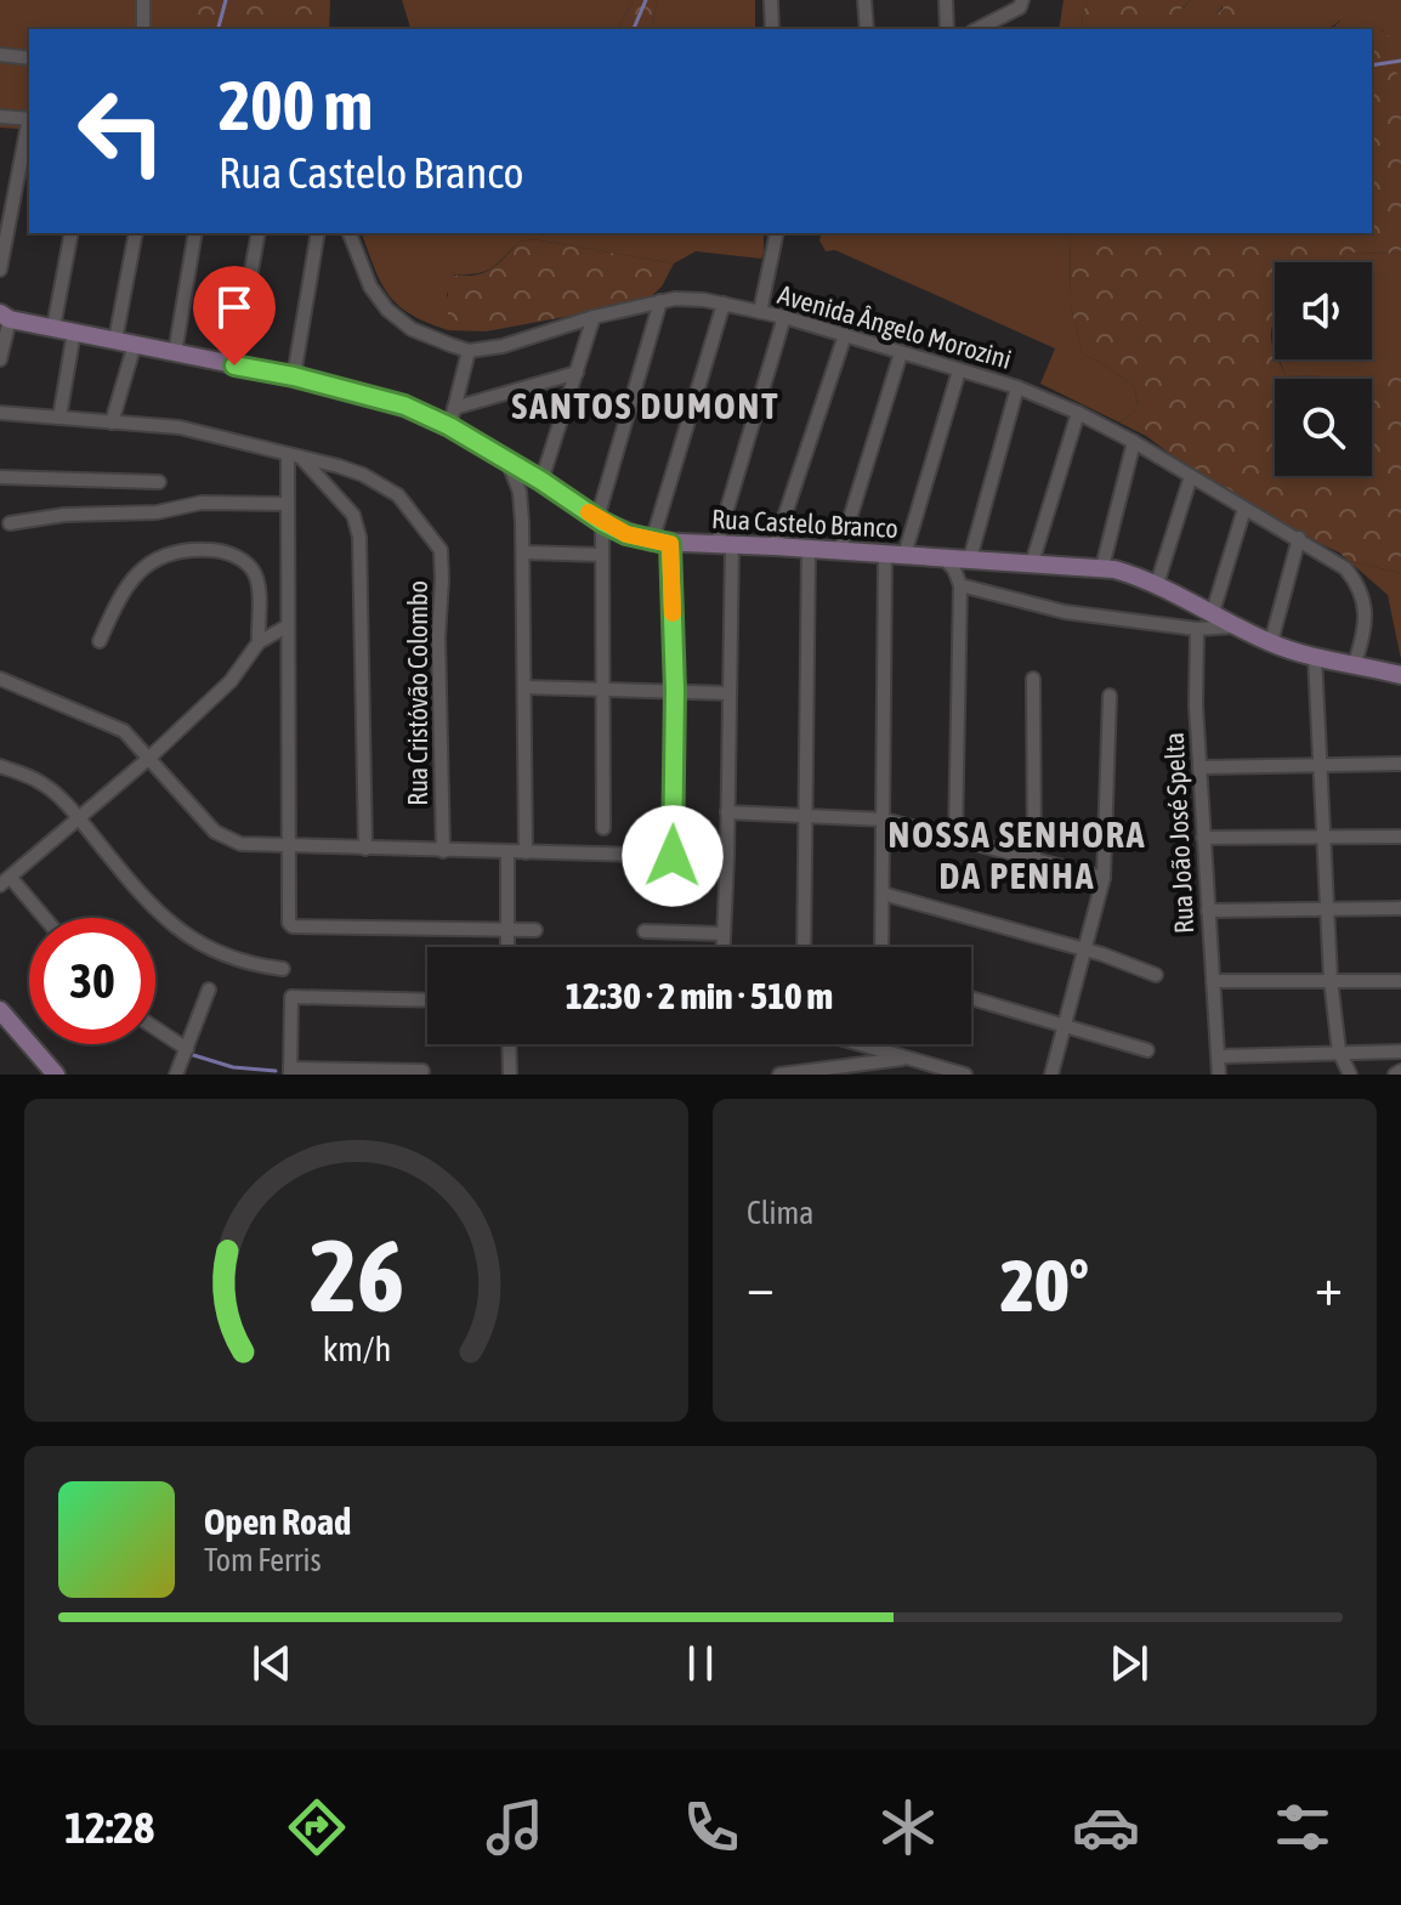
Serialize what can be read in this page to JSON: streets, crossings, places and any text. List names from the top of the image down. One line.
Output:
{"streets":{"street":["Avenida Ângelo Morozini","Rua Castelo Branco","Rua Cristóvão Colombo","Rua João José Spelta"]},"crossings":[["Avenida Ângelo Morozini","Rua Castelo Branco"]],"districts":["SANTOS DUMONT","NOSSA SENHORA DA PENHA"],"page":{"turn":["200 m","Rua Castelo Branco"],"limit":"30","trip":"12:30 · 2 min · 510 m","tile":"Clima","heat":["−","20°","+"],"song":["Open Road","Tom Ferris"],"tabs":"12:28","gauge":["26","km/h"]}}
